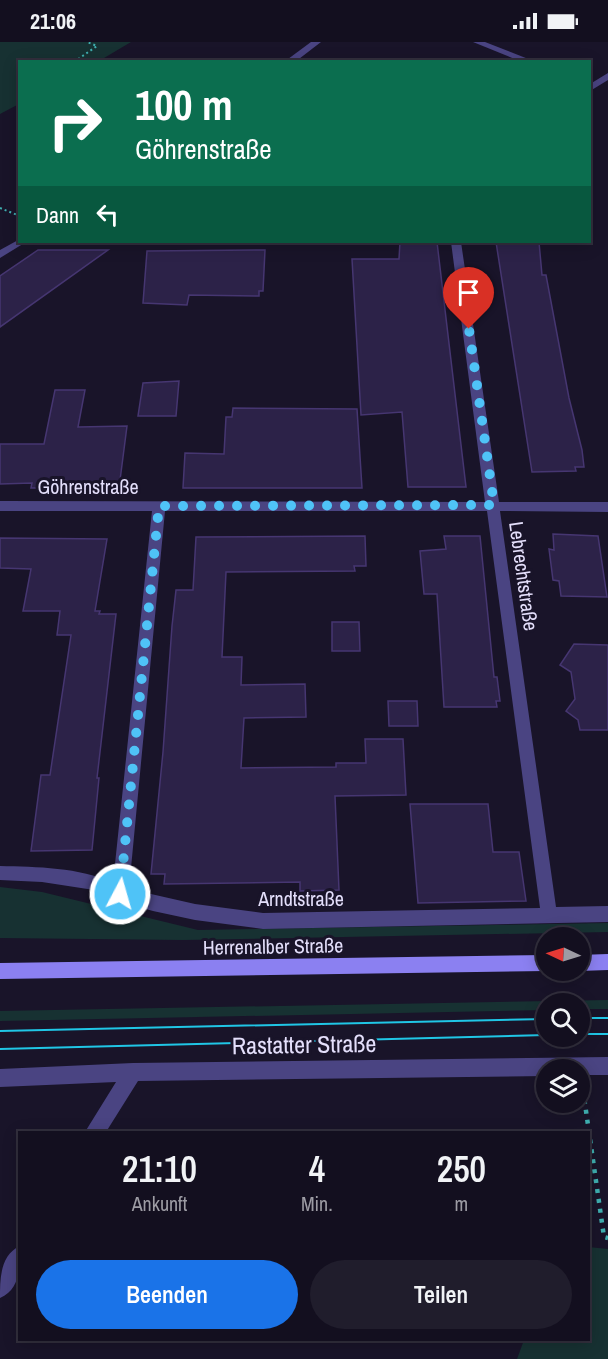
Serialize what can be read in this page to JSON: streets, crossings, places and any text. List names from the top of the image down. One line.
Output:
{"streets":{"main road":["Herrenalber Straße"],"street":["Göhrenstraße","Lebrechtstraße","Arndtstraße","Rastatter Straße"]},"crossings":[["Göhrenstraße","Lebrechtstraße"],["Lebrechtstraße","Arndtstraße"]],"north":"left","page":{"status":"21:06","turn":["100 m","Göhrenstraße"],"then":"Dann","eta":["21:10","Ankunft","4","Min.","250","m"],"buttons":["Beenden","Teilen"]}}
